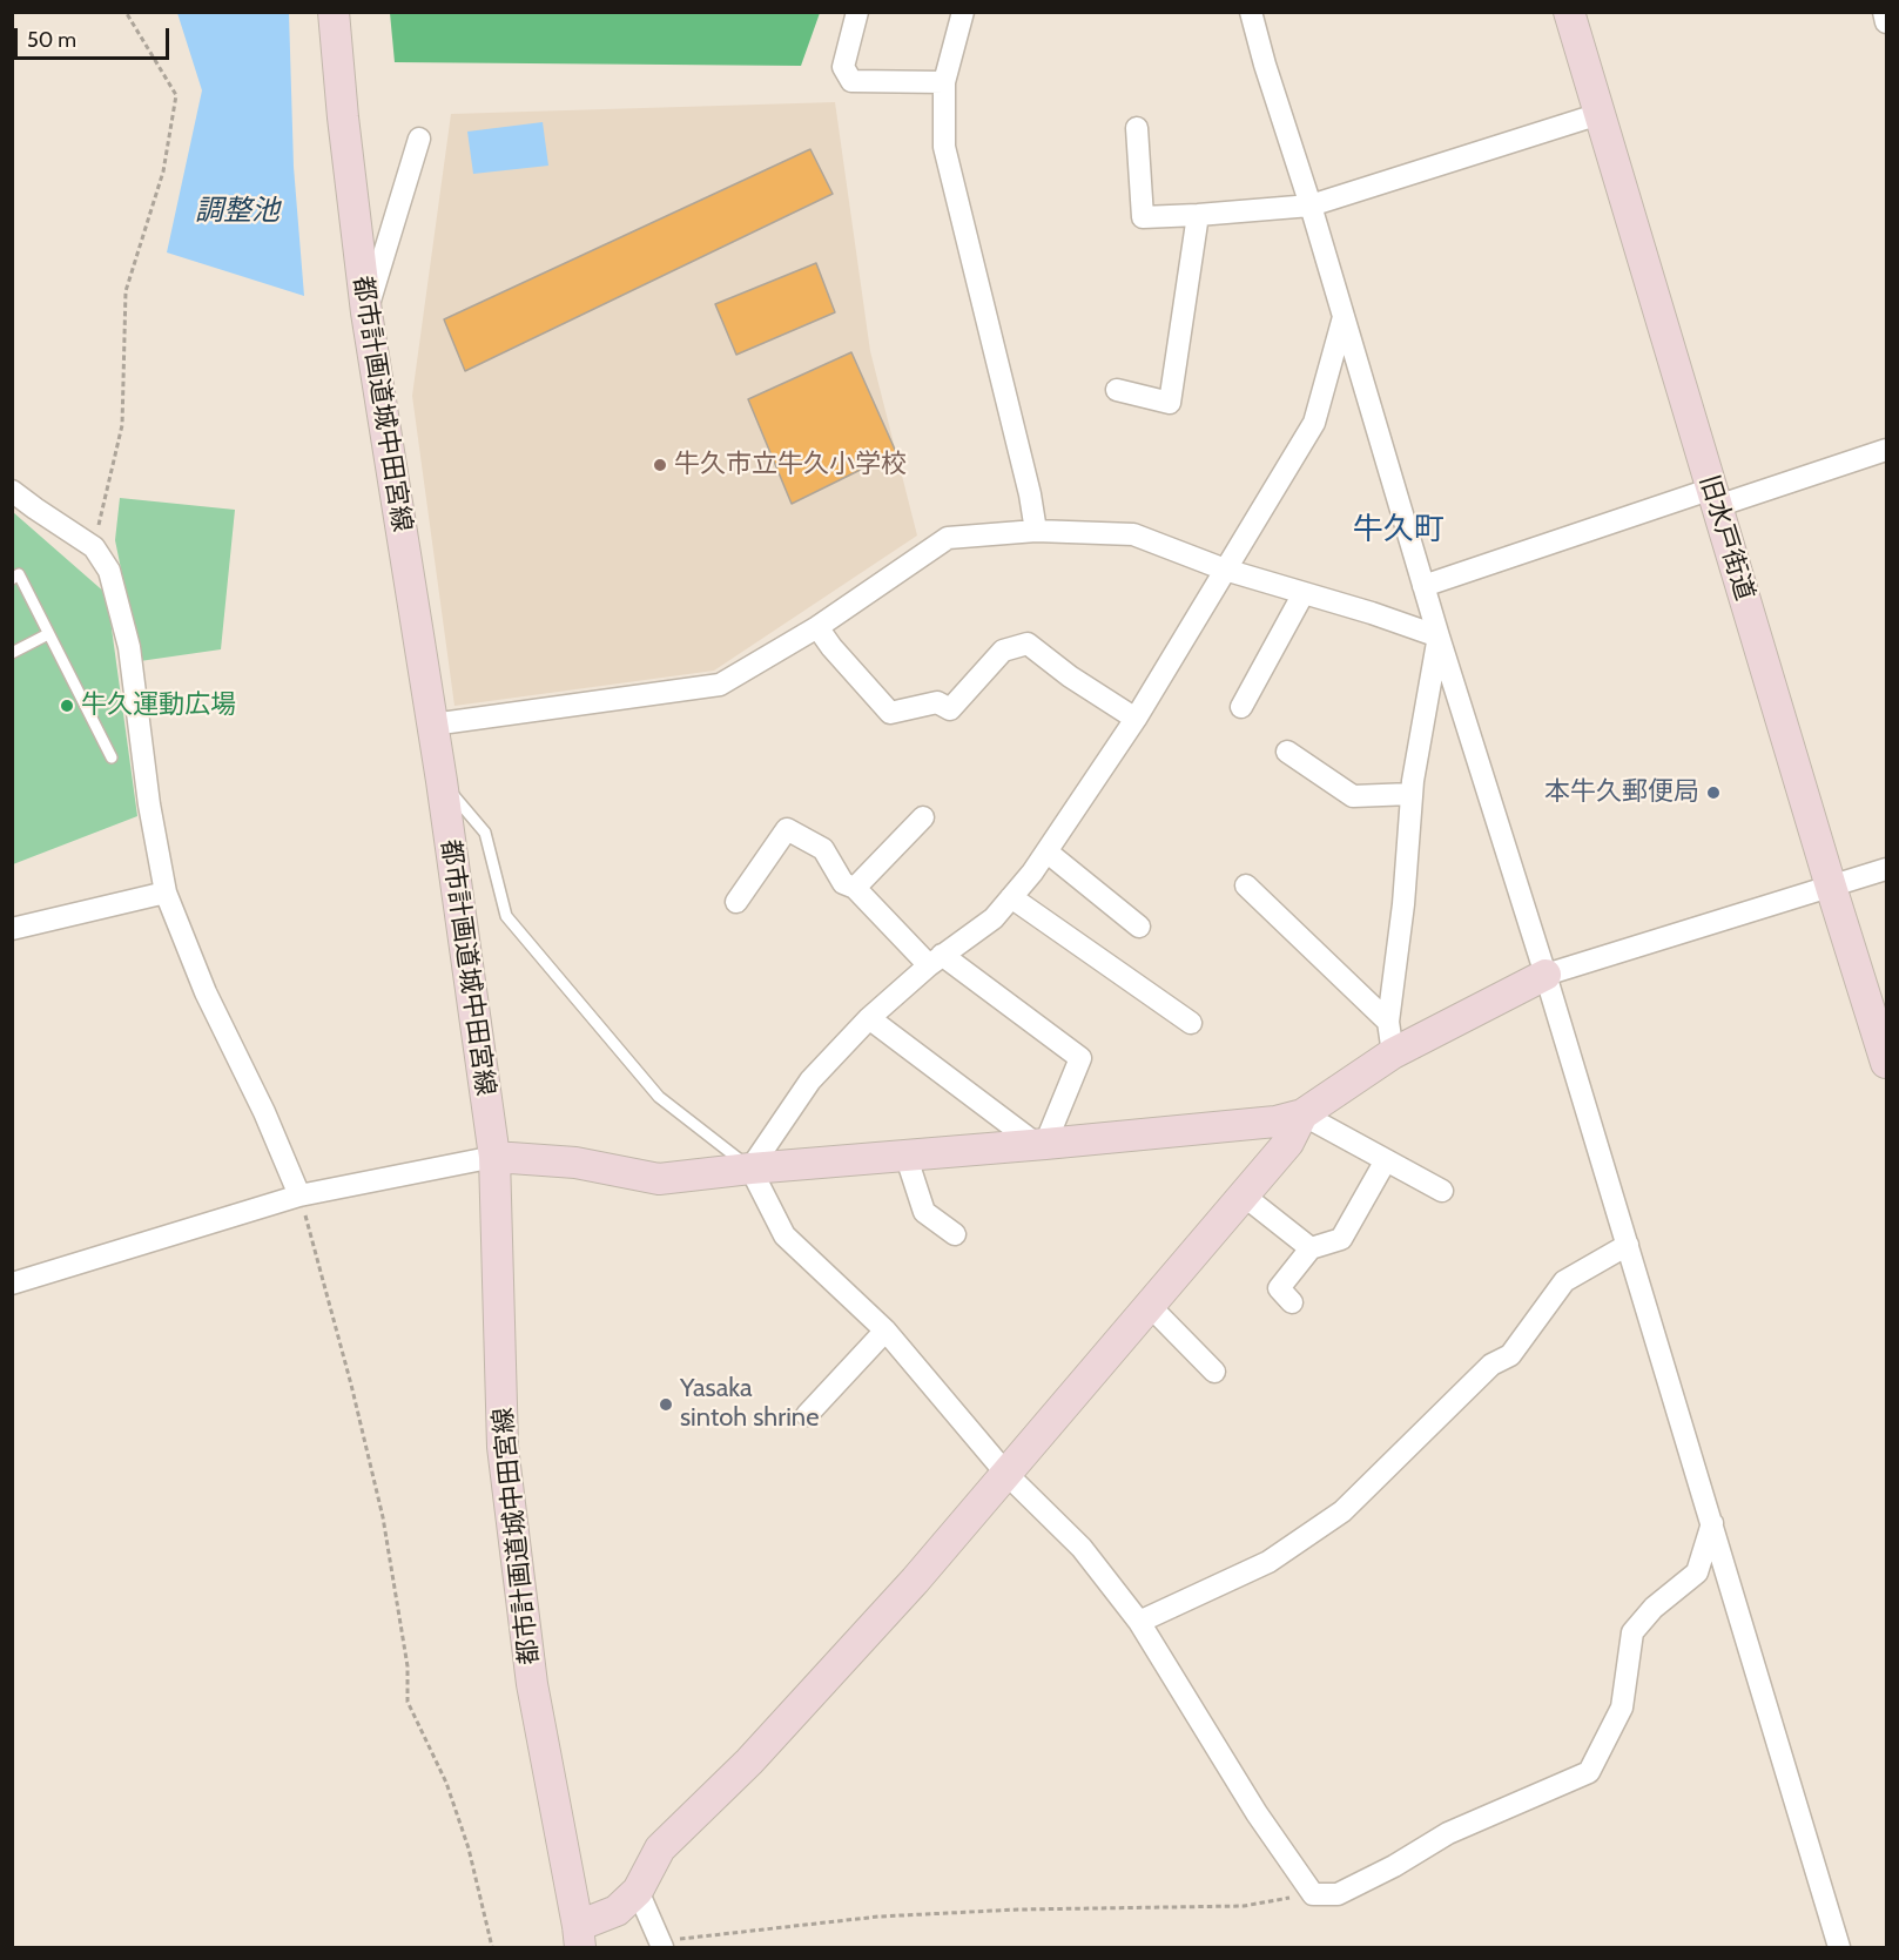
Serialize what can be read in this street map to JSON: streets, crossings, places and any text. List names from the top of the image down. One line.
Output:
{"streets":{"street":["都市計画道城中田宮線","旧水戸街道"]},"districts":["牛久町"],"water":["調整池"],"places":["牛久市立牛久小学校","牛久運動広場","本牛久郵便局","Yasaka sintoh shrine"],"scale_bar":"50 m"}
